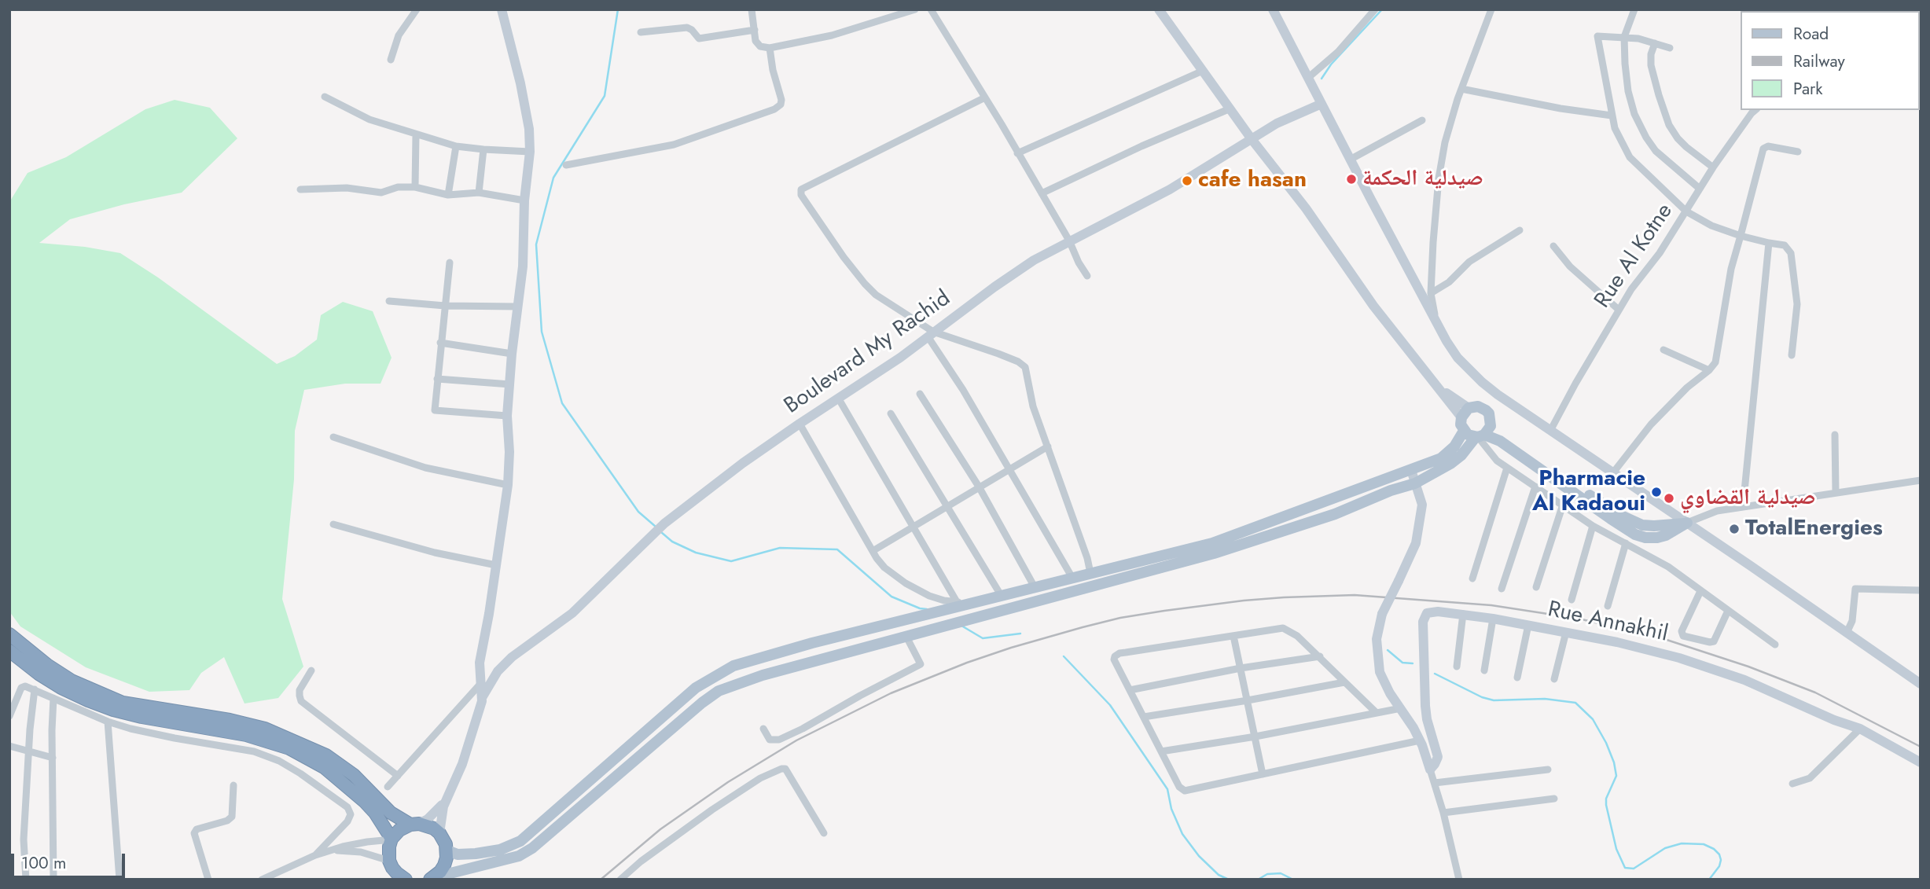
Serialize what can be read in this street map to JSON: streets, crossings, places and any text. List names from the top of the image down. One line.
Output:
{"streets":{"street":["Rue Al Kotne","Boulevard My Rachid","Rue Annakhil"]},"places":["صيدلية الحكمة","cafe hasan","Pharmacie Al Kadaoui","صيدلية القضاوي","TotalEnergies"],"legend":["Road","Railway","Park"],"scale_bar":"100 m"}
